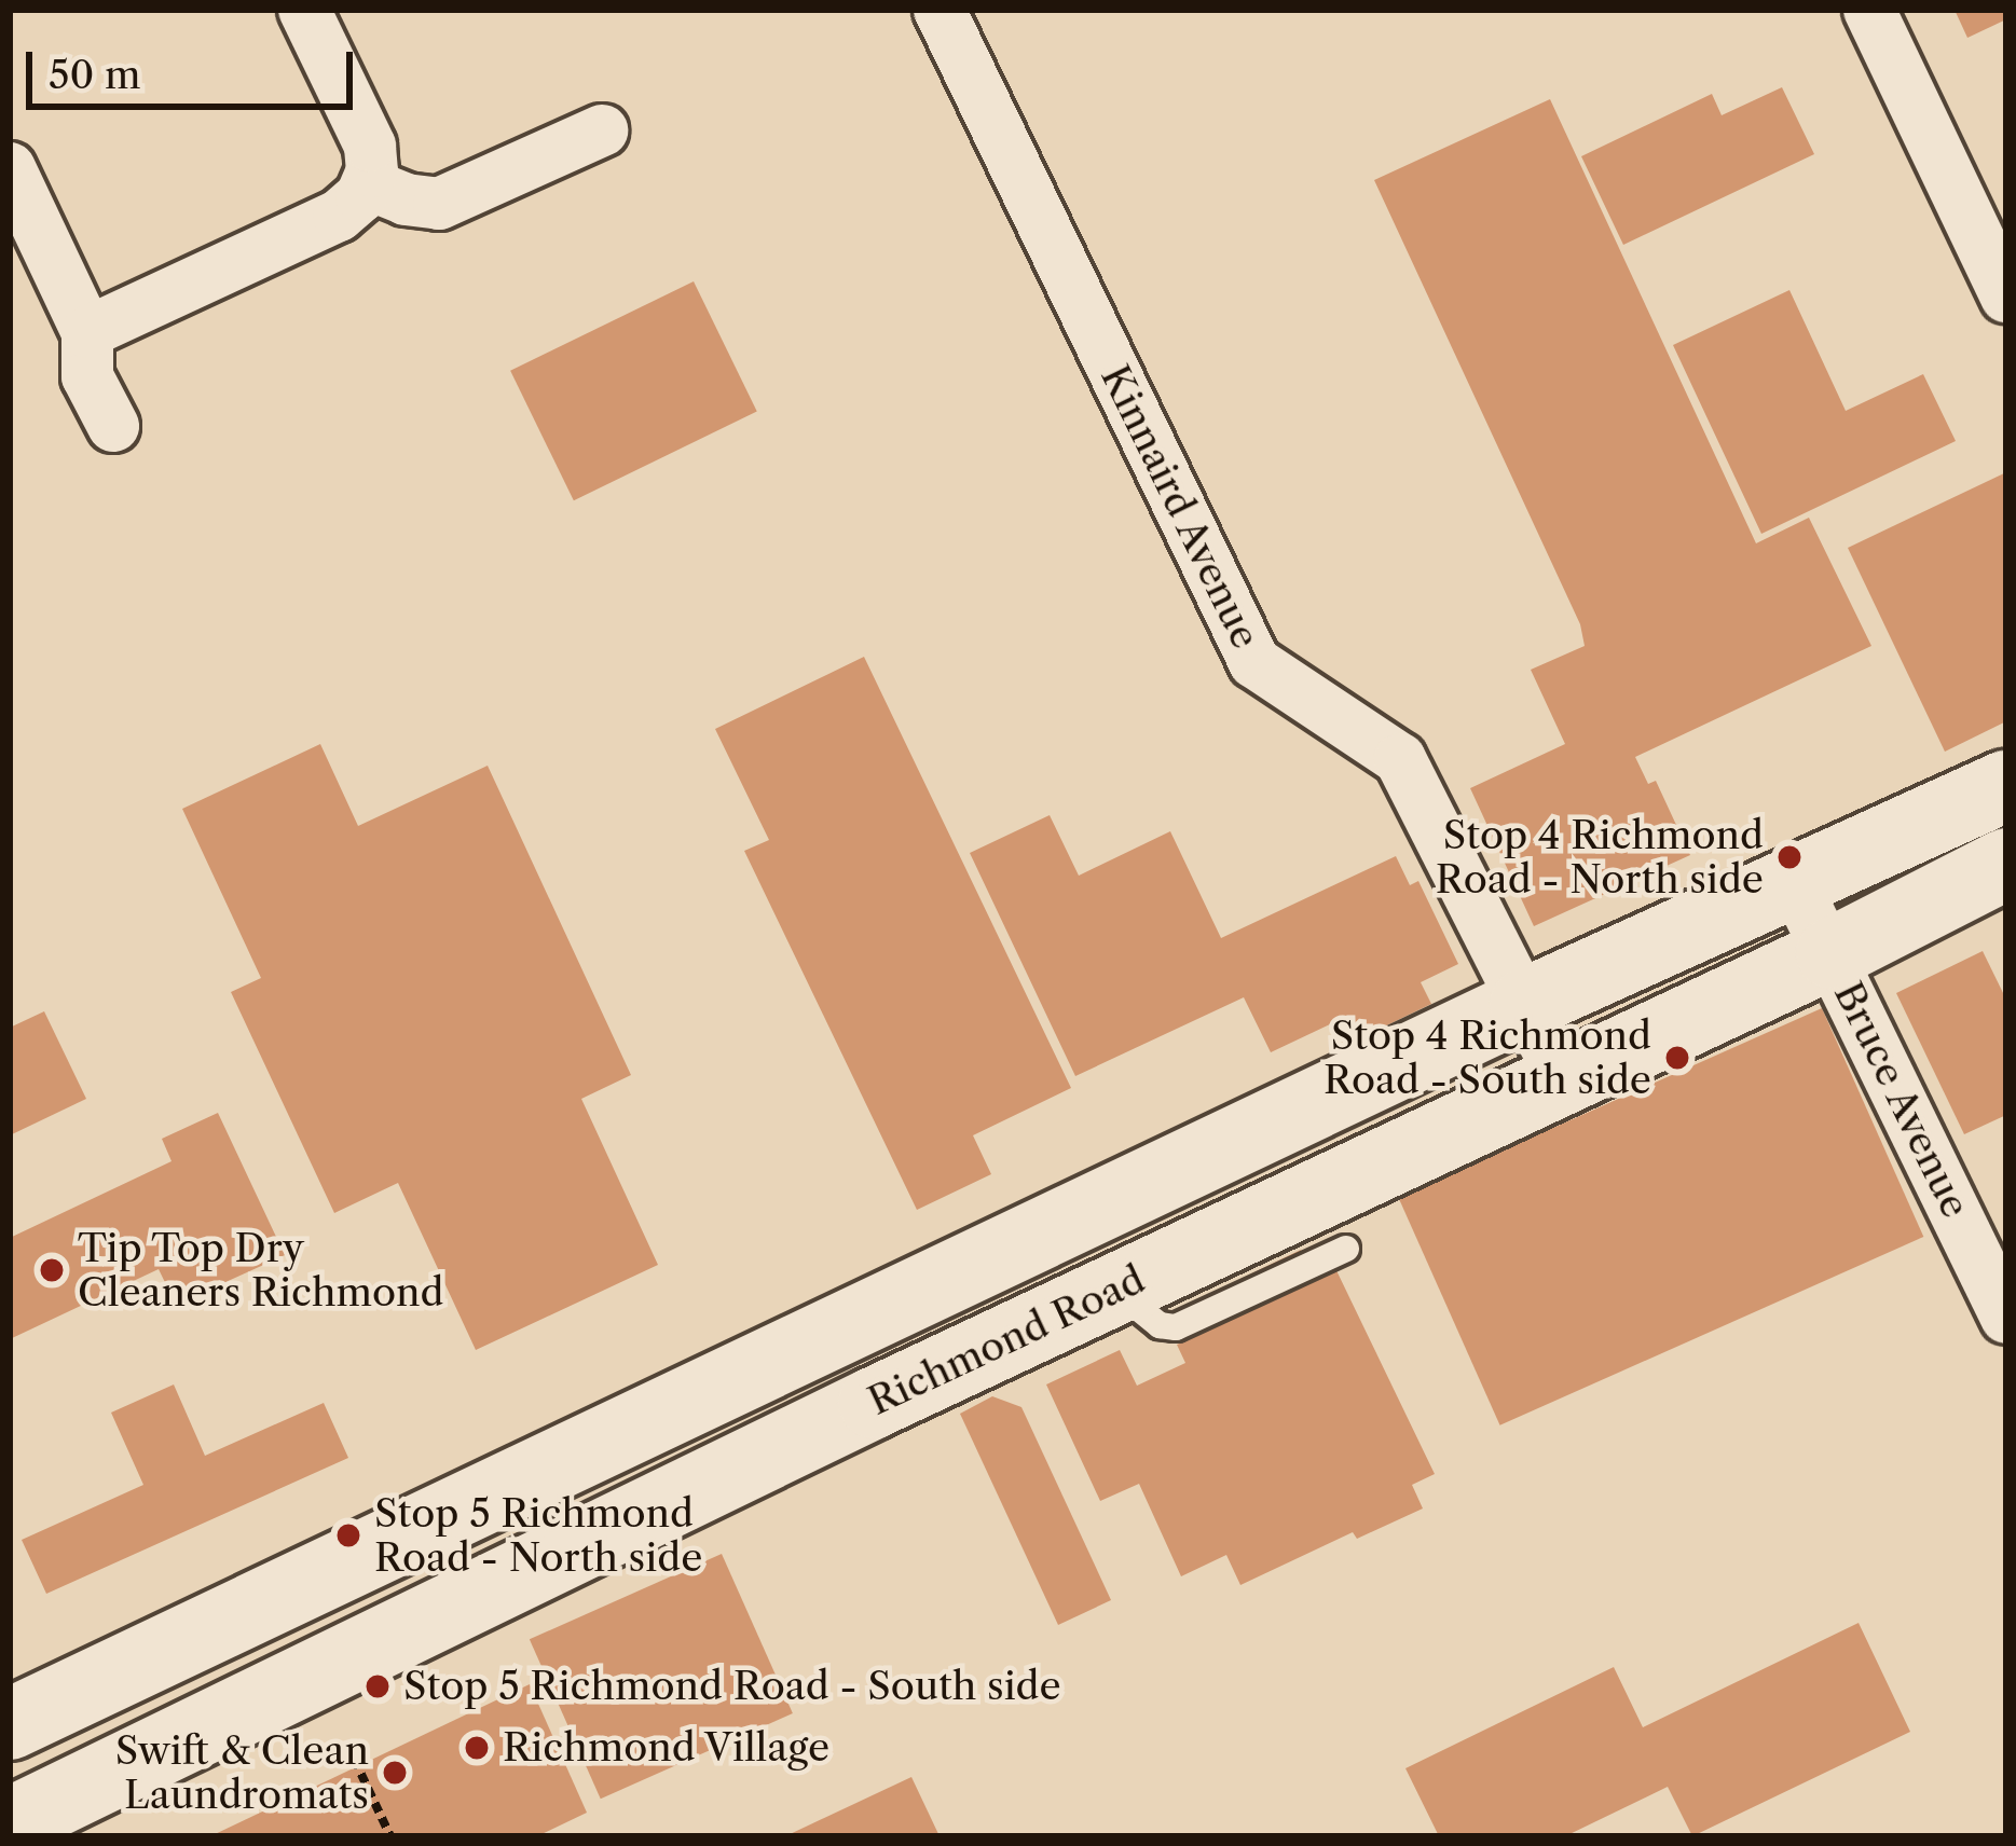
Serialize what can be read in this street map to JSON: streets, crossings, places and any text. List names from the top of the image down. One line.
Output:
{"streets":{"main road":["Richmond Road"],"street":["Kinnaird Avenue","Bruce Avenue"]},"crossings":[["Kinnaird Avenue","Richmond Road"],["Bruce Avenue","Richmond Road"]],"places":["Stop 4 Richmond Road - North side","Stop 4 Richmond Road - South side","Tip Top Dry Cleaners Richmond","Stop 5 Richmond Road - North side","Stop 5 Richmond Road - South side","Richmond Village","Swift & Clean Laundromats"],"scale_bar":"50 m"}
